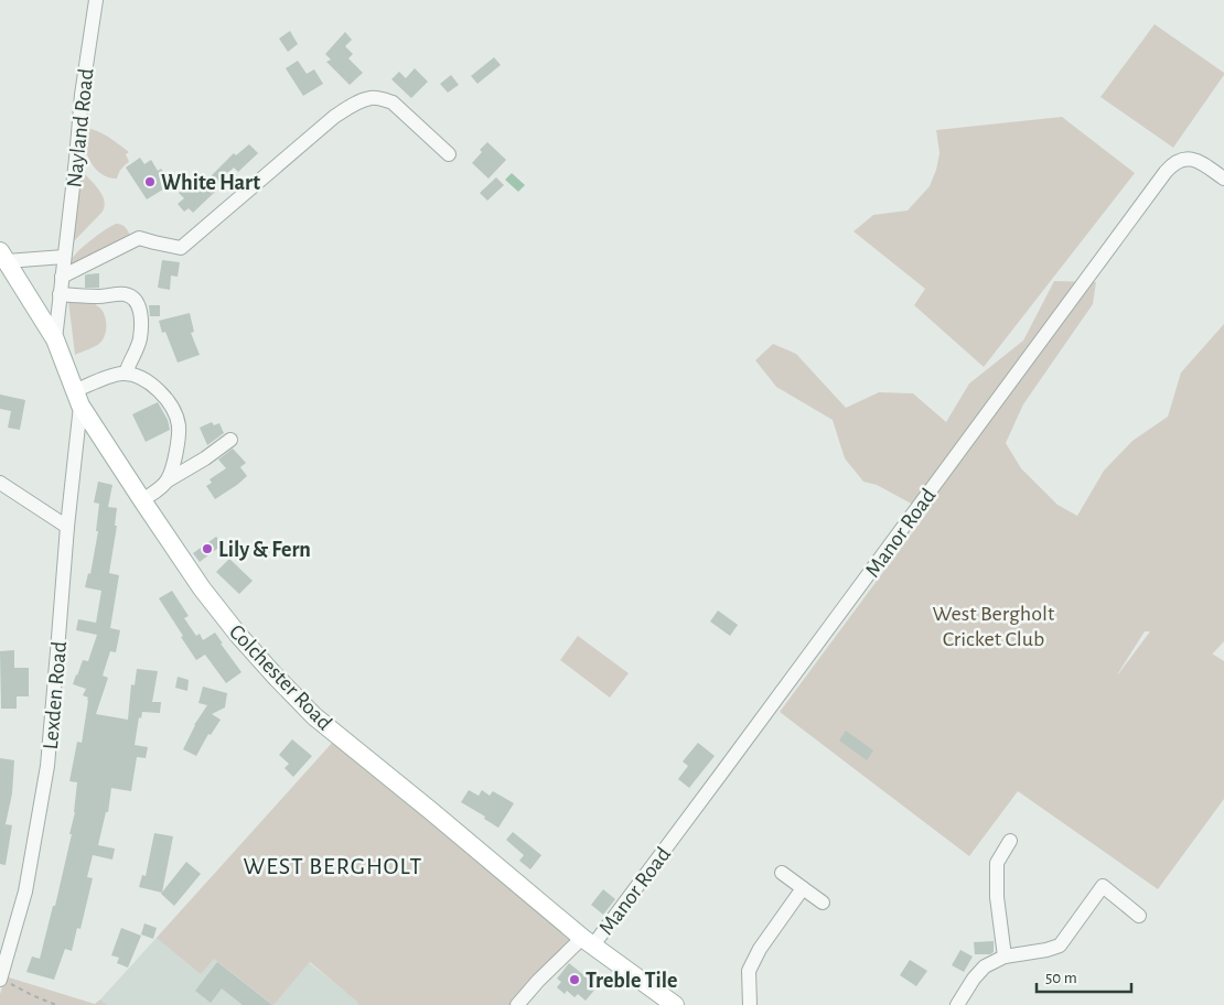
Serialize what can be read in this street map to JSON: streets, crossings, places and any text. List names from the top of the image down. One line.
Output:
{"streets":{"main road":["Colchester Road"],"street":["Nayland Road","Manor Road","Lexden Road"]},"crossings":[["Nayland Road","Colchester Road"],["Manor Road","Colchester Road"],["Colchester Road","Lexden Road"]],"districts":["WEST BERGHOLT"],"parks":["West Bergholt Cricket Club"],"places":["White Hart","Lily & Fern","Treble Tile"],"scale_bar":"50 m"}
